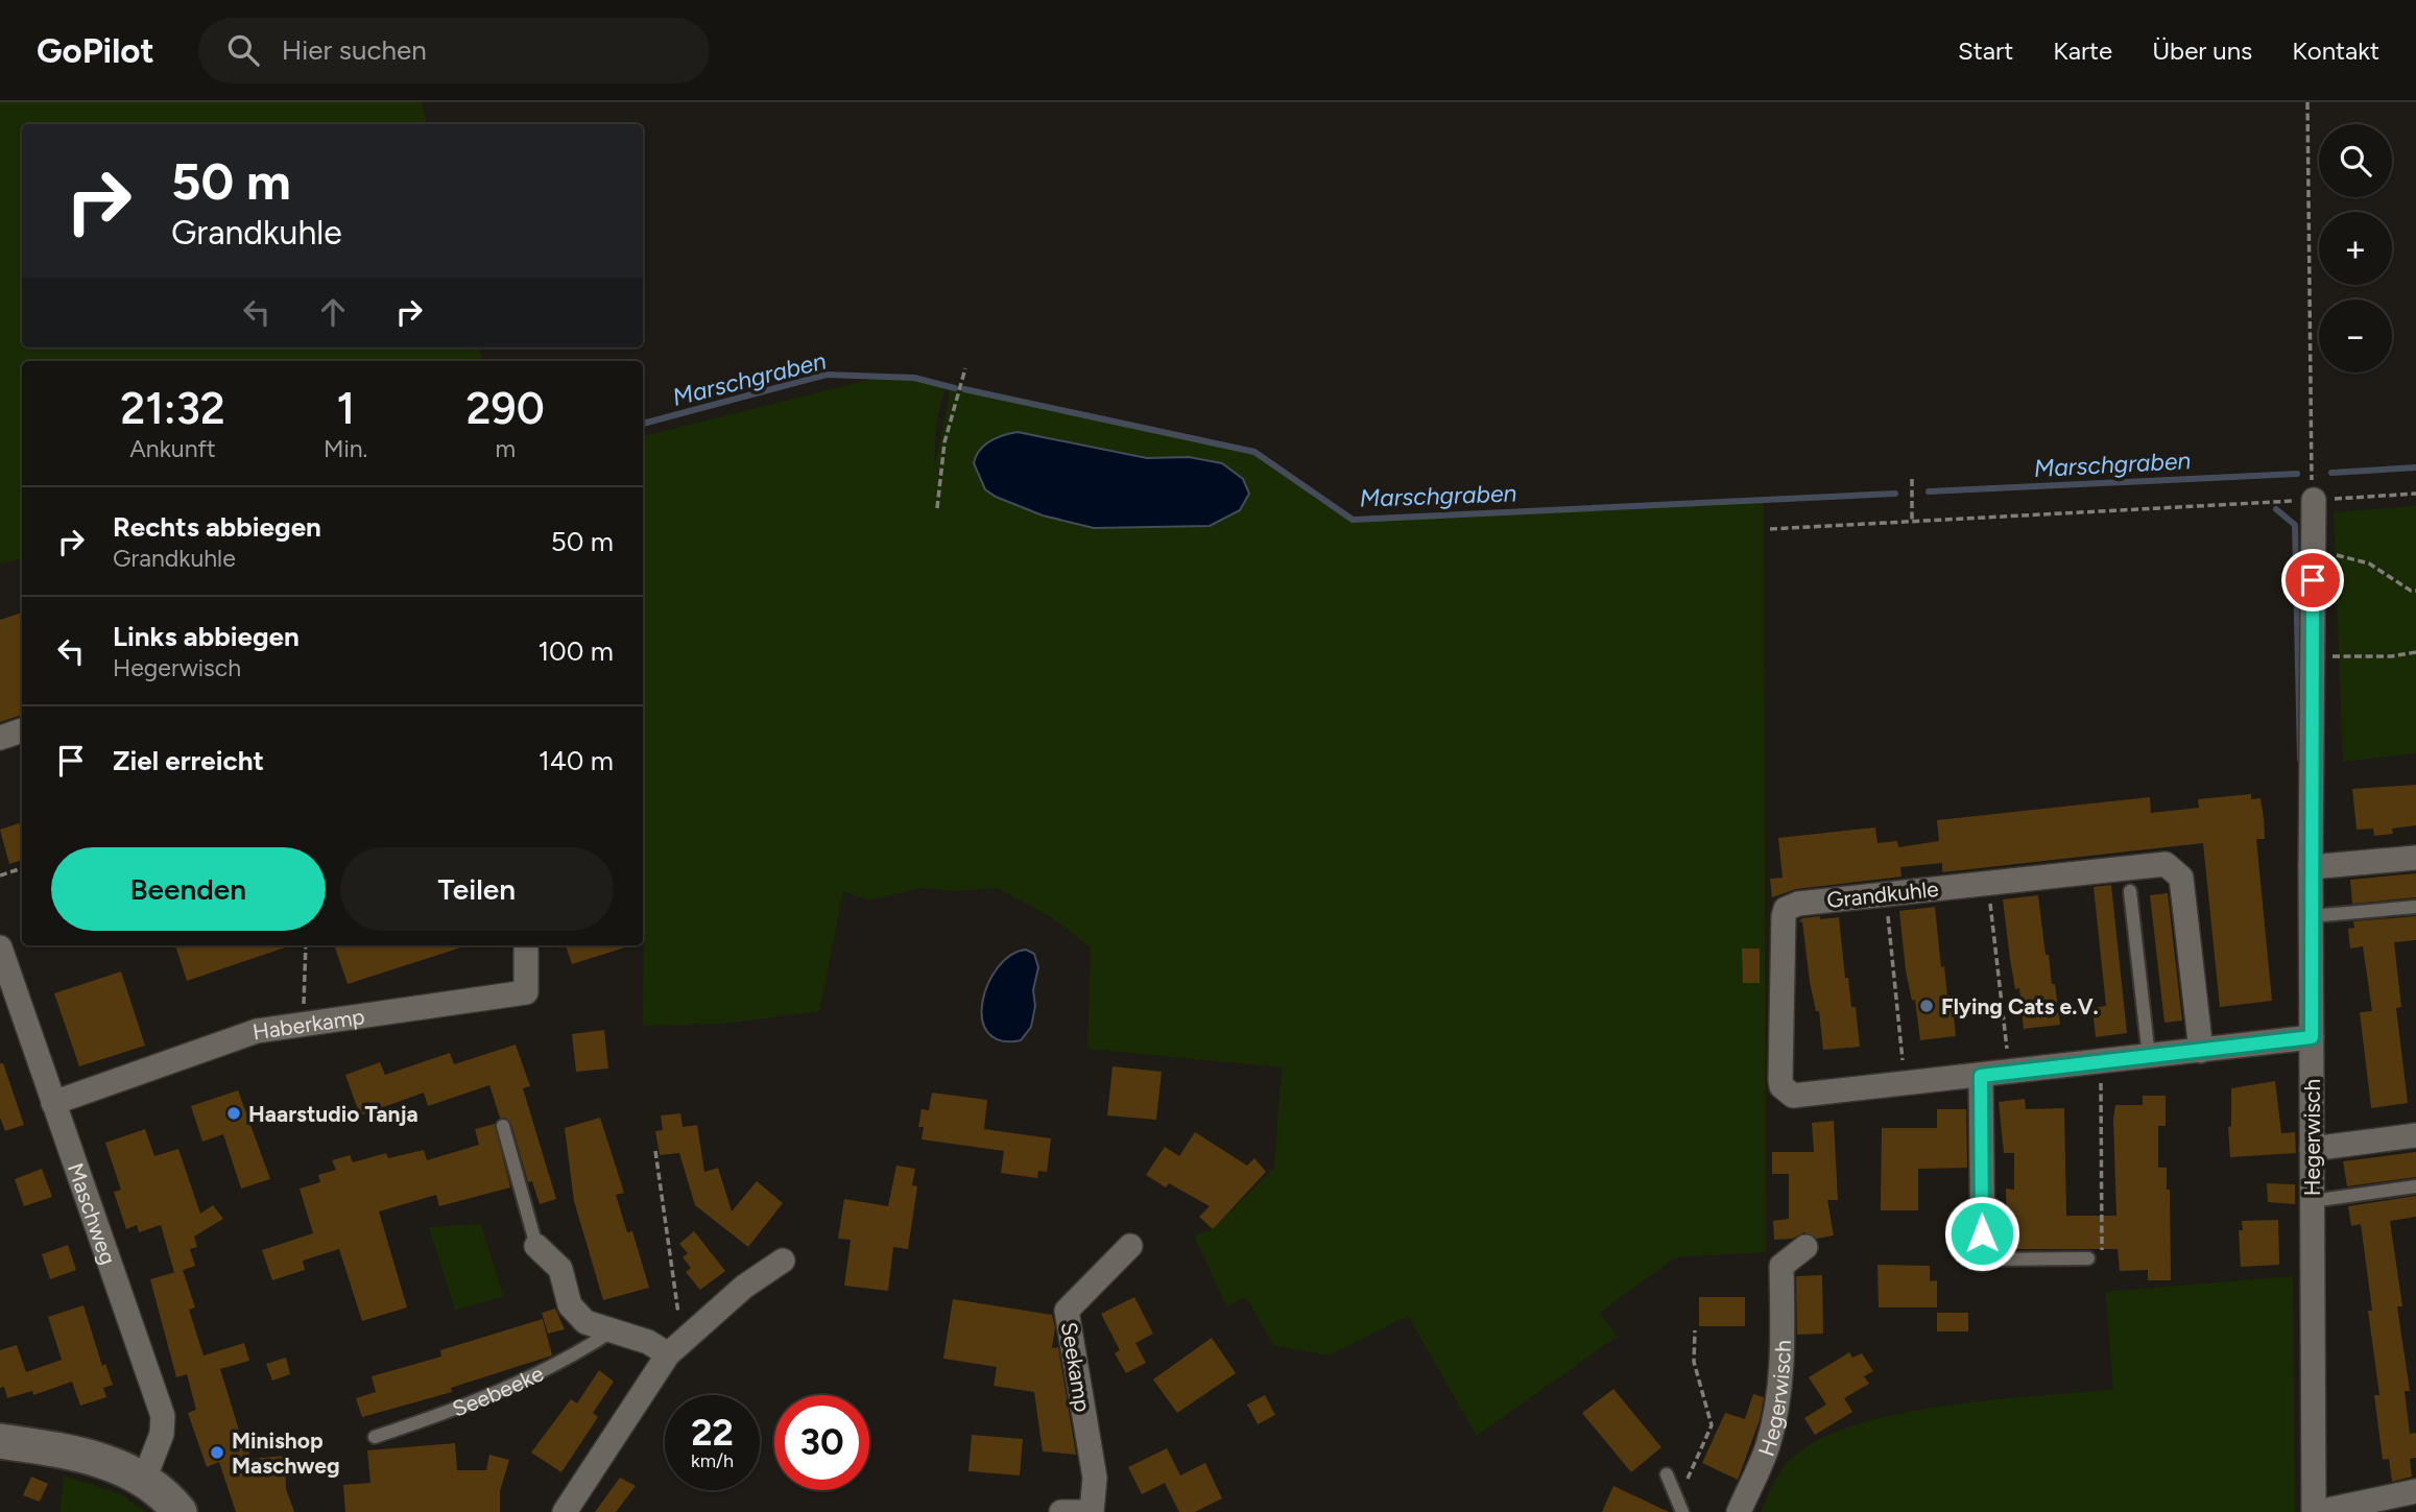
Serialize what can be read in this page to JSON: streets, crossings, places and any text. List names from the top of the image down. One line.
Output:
{"streets":{"street":["Grandkuhle","Haberkamp","Hegerwisch","Maschweg","Seekamp"],"lane":["Seebeeke"]},"crossings":[["Grandkuhle","Hegerwisch"],["Haberkamp","Maschweg"]],"water":["Marschgraben"],"places":["Flying Cats e.V.","Haarstudio Tanja","Minishop Maschweg"],"page":{"header":"GoPilot","search":"Hier suchen","nav":["Start","Karte","Über uns","Kontakt"],"map_buttons":["+","−"],"turn":["50 m","Grandkuhle"],"eta":["21:32","Ankunft","1","Min.","290","m"],"list":[{"name":"Rechts abbiegen","note":"Grandkuhle","value":"50 m"},{"name":"Links abbiegen","note":"Hegerwisch","value":"100 m"},{"name":"Ziel erreicht","value":"140 m"}],"buttons":["Beenden","Teilen"],"speed":"22 km/h","limit":"30"}}
